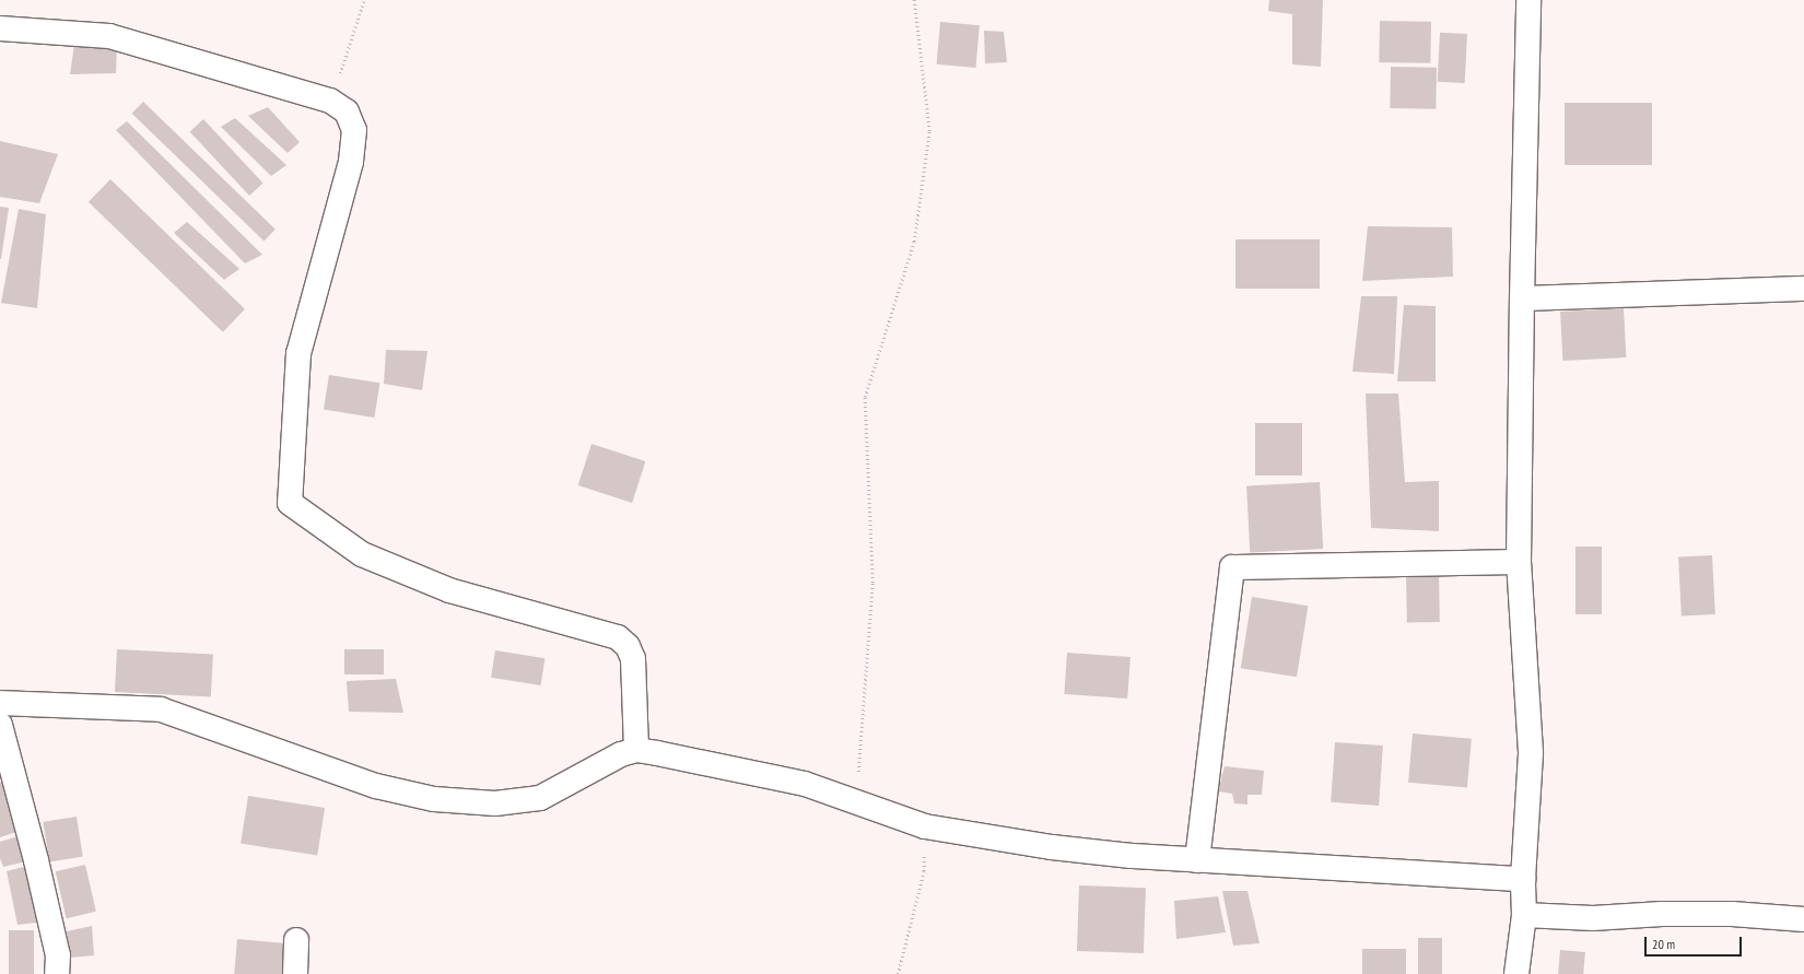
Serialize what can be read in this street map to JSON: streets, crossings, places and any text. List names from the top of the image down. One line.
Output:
{"scale_bar":"20 m"}
